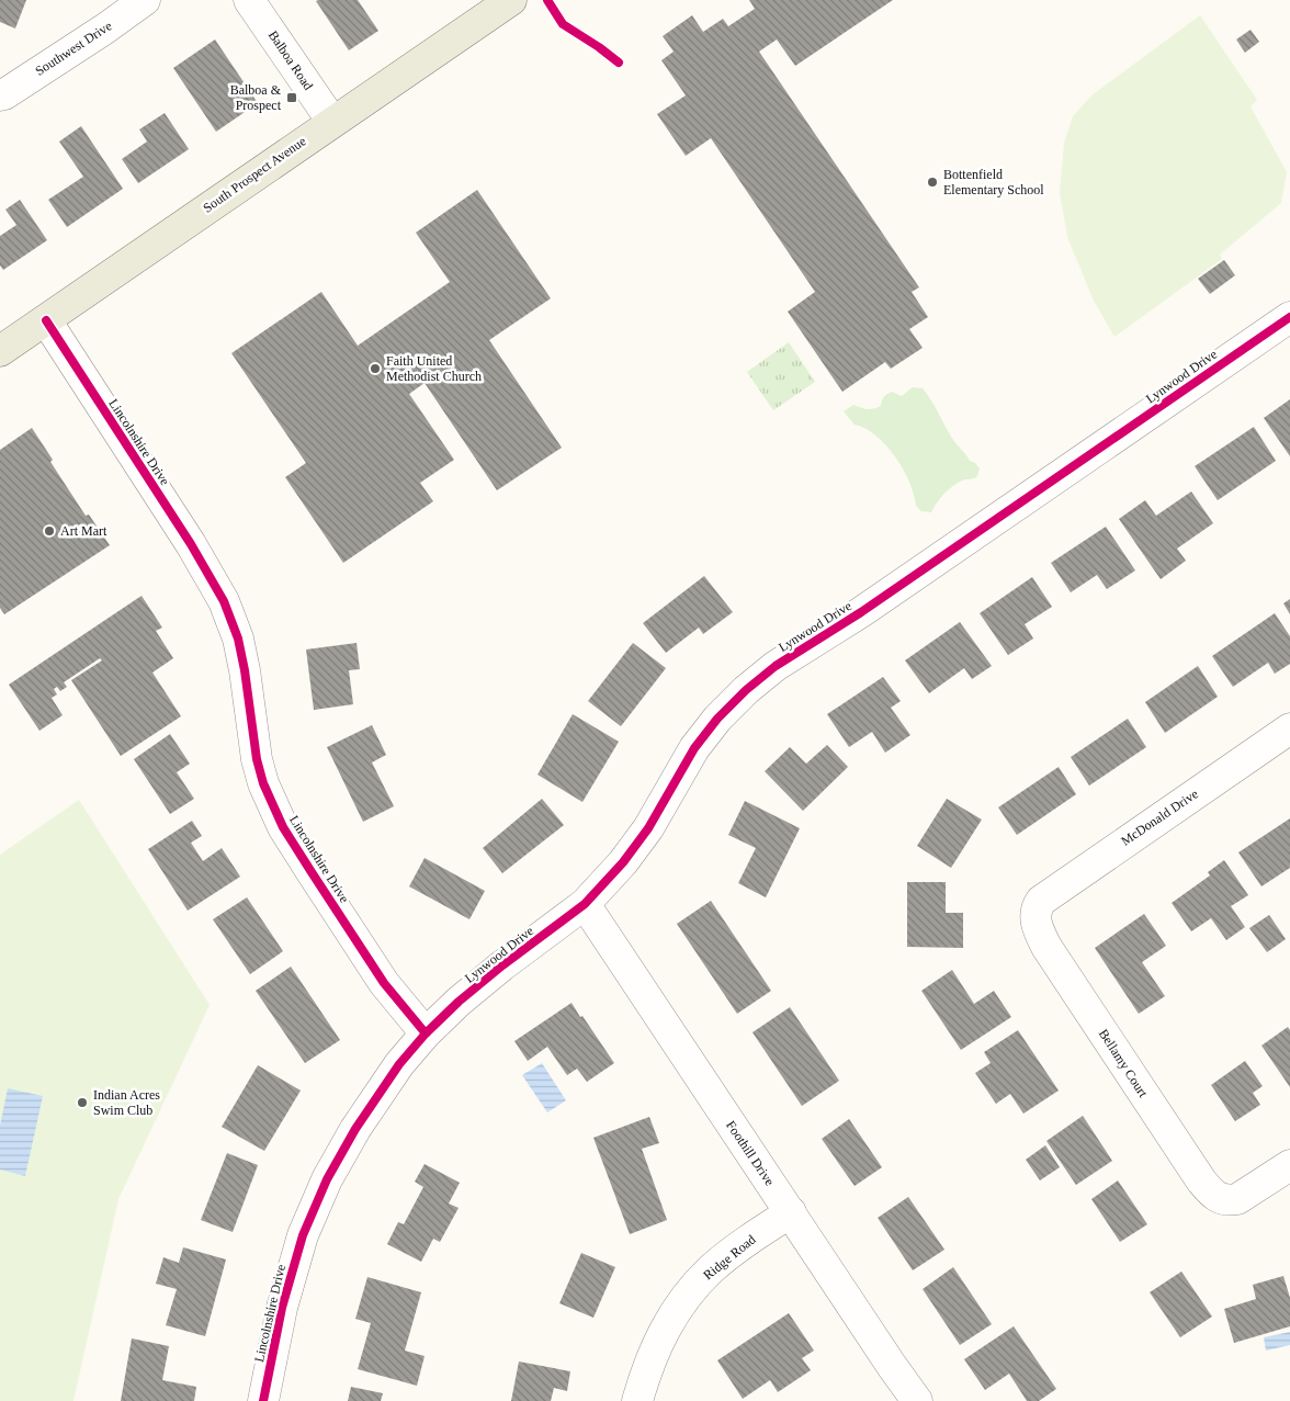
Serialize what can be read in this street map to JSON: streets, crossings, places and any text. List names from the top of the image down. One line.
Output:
{"streets":{"main road":["South Prospect Avenue"],"street":["Southwest Drive","Balboa Road","Lynwood Drive","Lincolnshire Drive","McDonald Drive","Bellamy Court","Foothill Drive","Ridge Road"]},"crossings":[["Balboa Road","South Prospect Avenue"],["South Prospect Avenue","Lincolnshire Drive"],["Lynwood Drive","Lincolnshire Drive"],["Lynwood Drive","Foothill Drive"],["McDonald Drive","Bellamy Court"],["Foothill Drive","Ridge Road"]],"places":{"transit":["Balboa & Prospect"],"other":["Bottenfield Elementary School","Faith United Methodist Church","Art Mart","Indian Acres Swim Club"]}}
